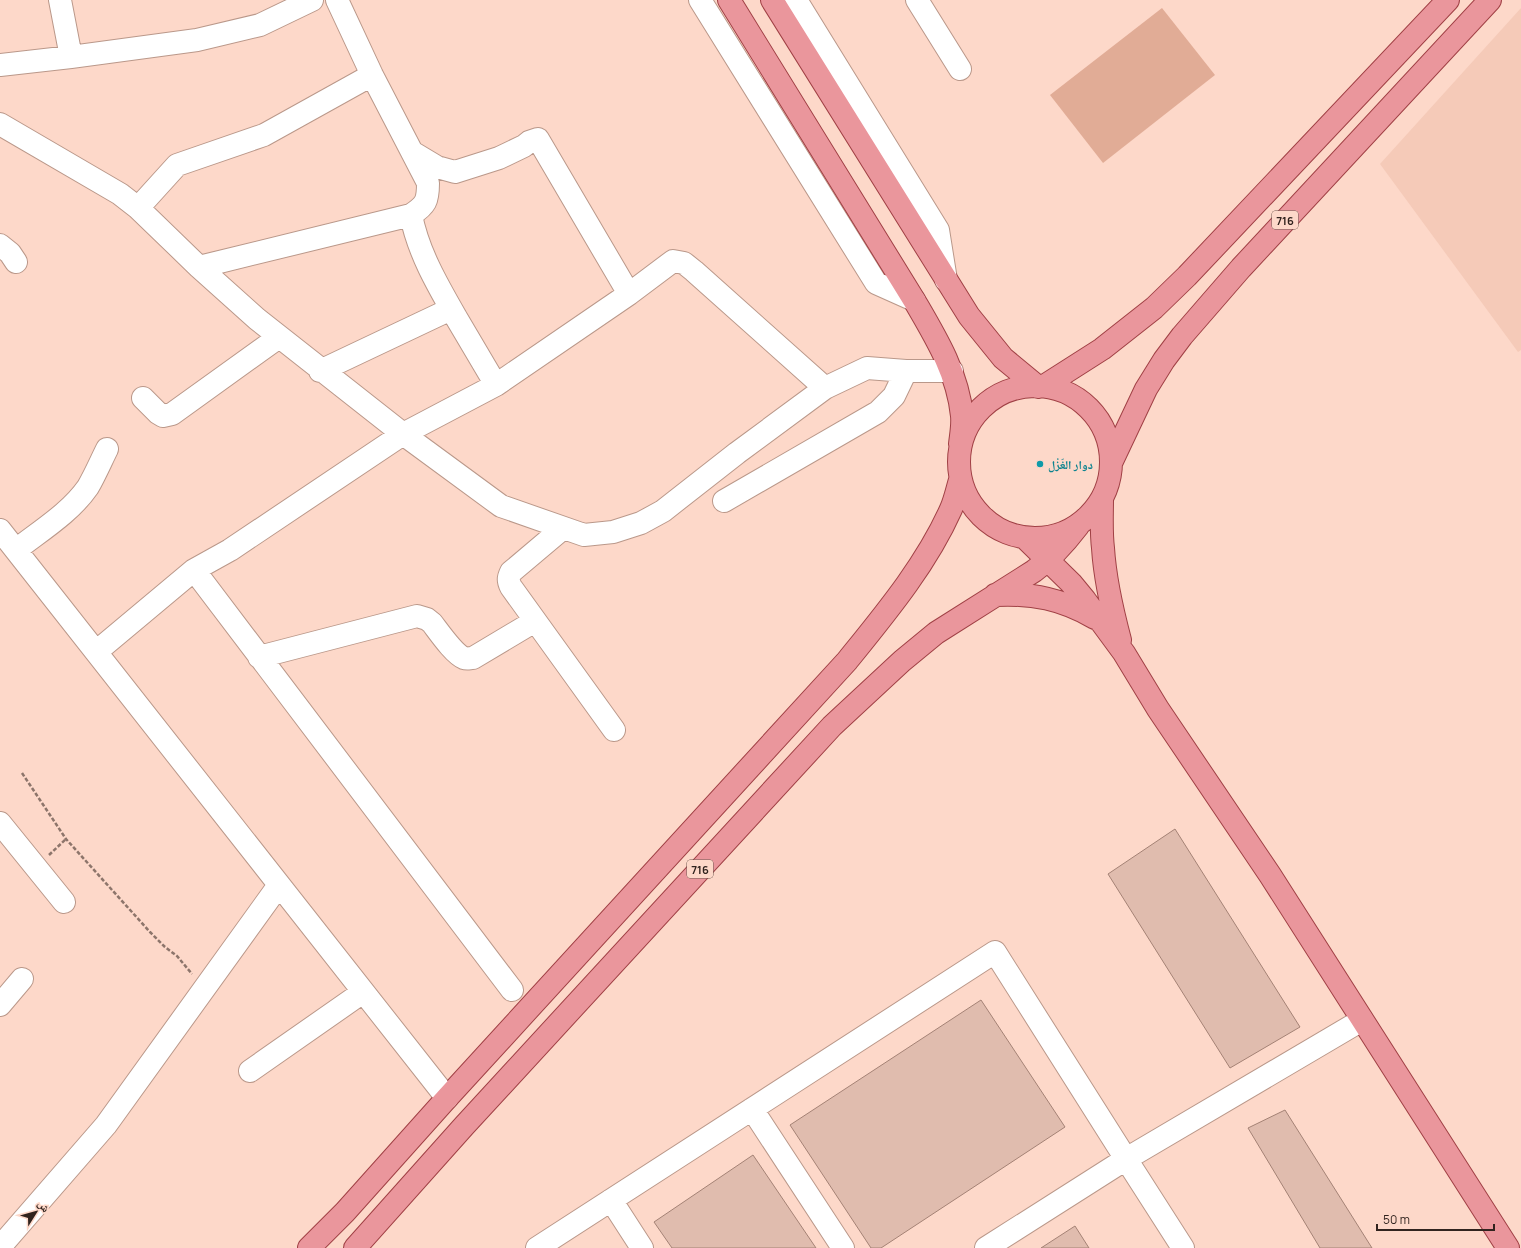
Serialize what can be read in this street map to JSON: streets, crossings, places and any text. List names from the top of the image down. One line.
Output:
{"streets":{"main road":["716"]},"places":["دوار الغَزْل"],"scale_bar":"50 m","north":"top right"}
